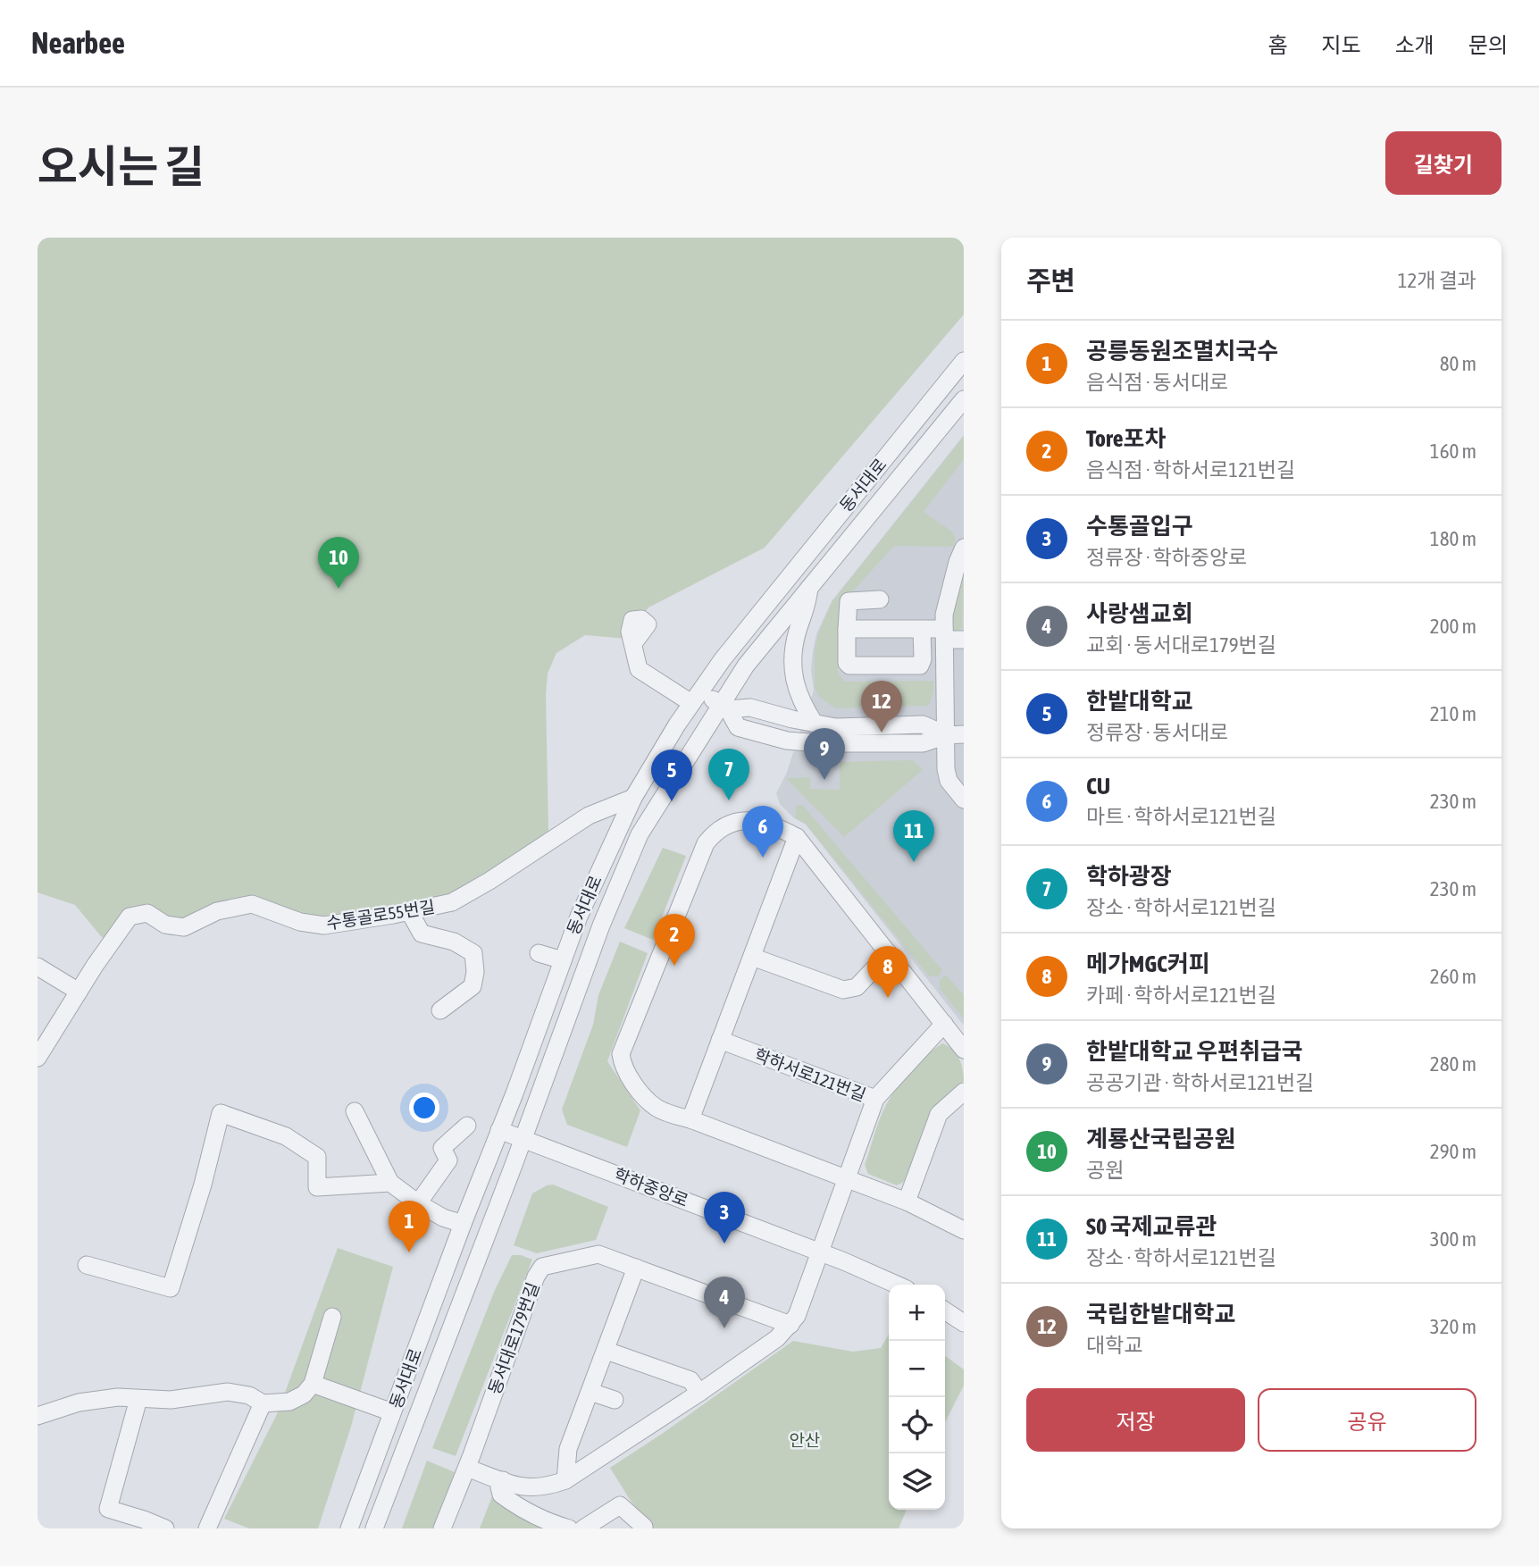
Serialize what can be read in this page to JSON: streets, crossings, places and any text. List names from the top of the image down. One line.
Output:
{"streets":{"street":["동서대로","수통골로55번길","학하서로121번길","학하중앙로","동서대로179번길"]},"crossings":[["동서대로","수통골로55번길"],["동서대로","학하중앙로"]],"parks":["안산"],"page":{"header":"Nearbee","nav":["홈","지도","소개","문의"],"title":"오시는 길","buttons":["길찾기",["저장","공유"]],"heading":["주변","12개 결과"],"list":[{"mark":"1","name":"공릉동원조멸치국수","note":"음식점 · 동서대로","value":"80 m"},{"mark":"2","name":"Tore포차","note":"음식점 · 학하서로121번길","value":"160 m"},{"mark":"3","name":"수통골입구","note":"정류장 · 학하중앙로","value":"180 m"},{"mark":"4","name":"사랑샘교회","note":"교회 · 동서대로179번길","value":"200 m"},{"mark":"5","name":"한밭대학교","note":"정류장 · 동서대로","value":"210 m"},{"mark":"6","name":"CU","note":"마트 · 학하서로121번길","value":"230 m"},{"mark":"7","name":"학하광장","note":"장소 · 학하서로121번길","value":"230 m"},{"mark":"8","name":"메가MGC커피","note":"카페 · 학하서로121번길","value":"260 m"},{"mark":"9","name":"한밭대학교 우편취급국","note":"공공기관 · 학하서로121번길","value":"280 m"},{"mark":"10","name":"계룡산국립공원","note":"공원","value":"290 m"},{"mark":"11","name":"S0 국제교류관","note":"장소 · 학하서로121번길","value":"300 m"},{"mark":"12","name":"국립한밭대학교","note":"대학교","value":"320 m"}],"pins":["10","12","9","7","5","6","11","2","8","3","1","4"],"map_buttons":["+","−"]}}
